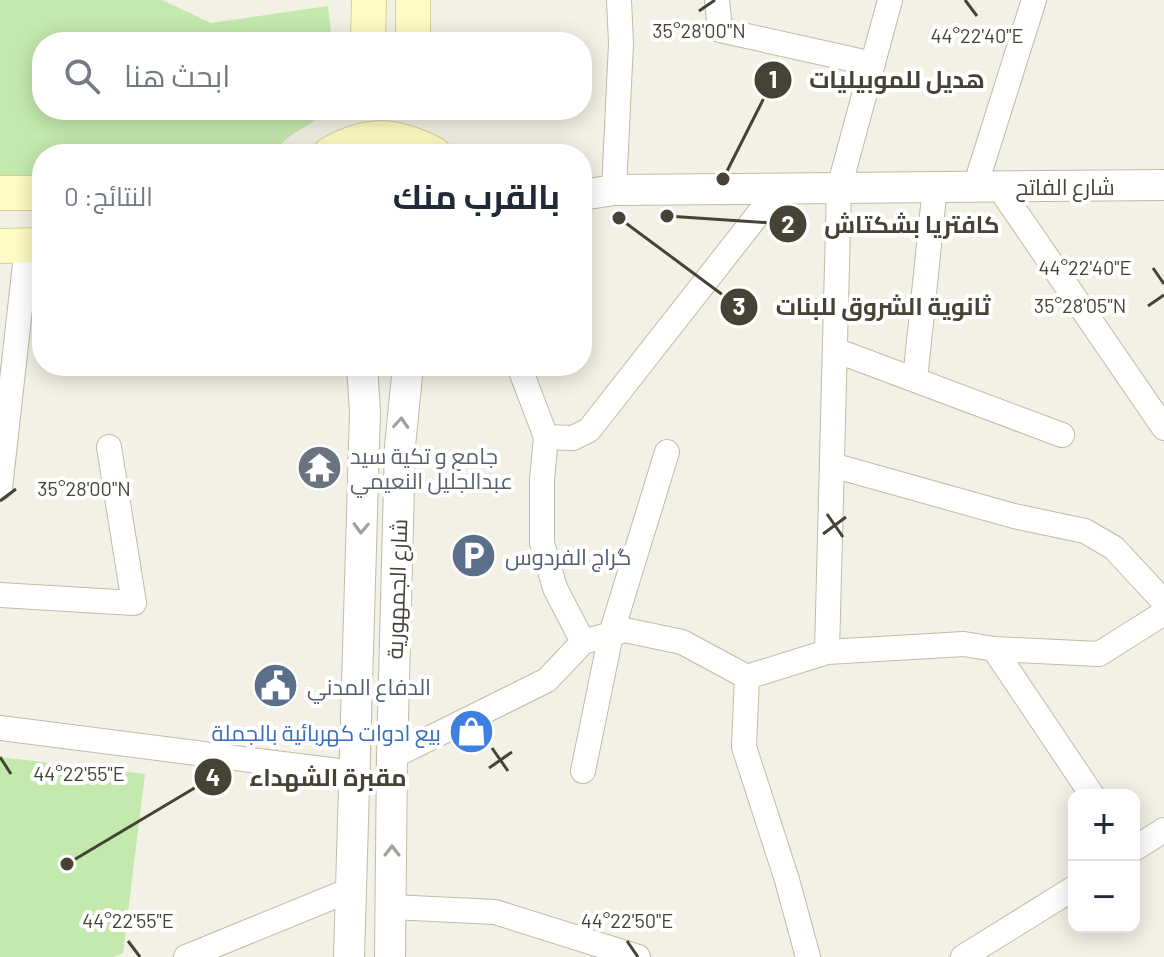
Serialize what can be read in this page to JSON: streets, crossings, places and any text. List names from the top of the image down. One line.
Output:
{"streets":{"street":["شارع الفاتح","شارع الجمهورية"]},"places":{"other":["هديل للموبيليات","كافتريا بشكتاش","ثانوية الشروق للبنات","مقبرة الشهداء"],"temple":["جامع و تكية سيد عبدالجليل النعيمي"],"parking":["گراج الفردوس"],"public building":["الدفاع المدني"],"shop":["بيع ادوات كهربائية بالجملة"]},"page":{"search":"ابحث هنا","heading":["بالقرب منك","النتائج: 0"],"map_buttons":["+","−"]},"coordinates":["35°28'00\"N","44°22'40\"E","35°28'05\"N","44°22'55\"E","44°22'50\"E"]}
